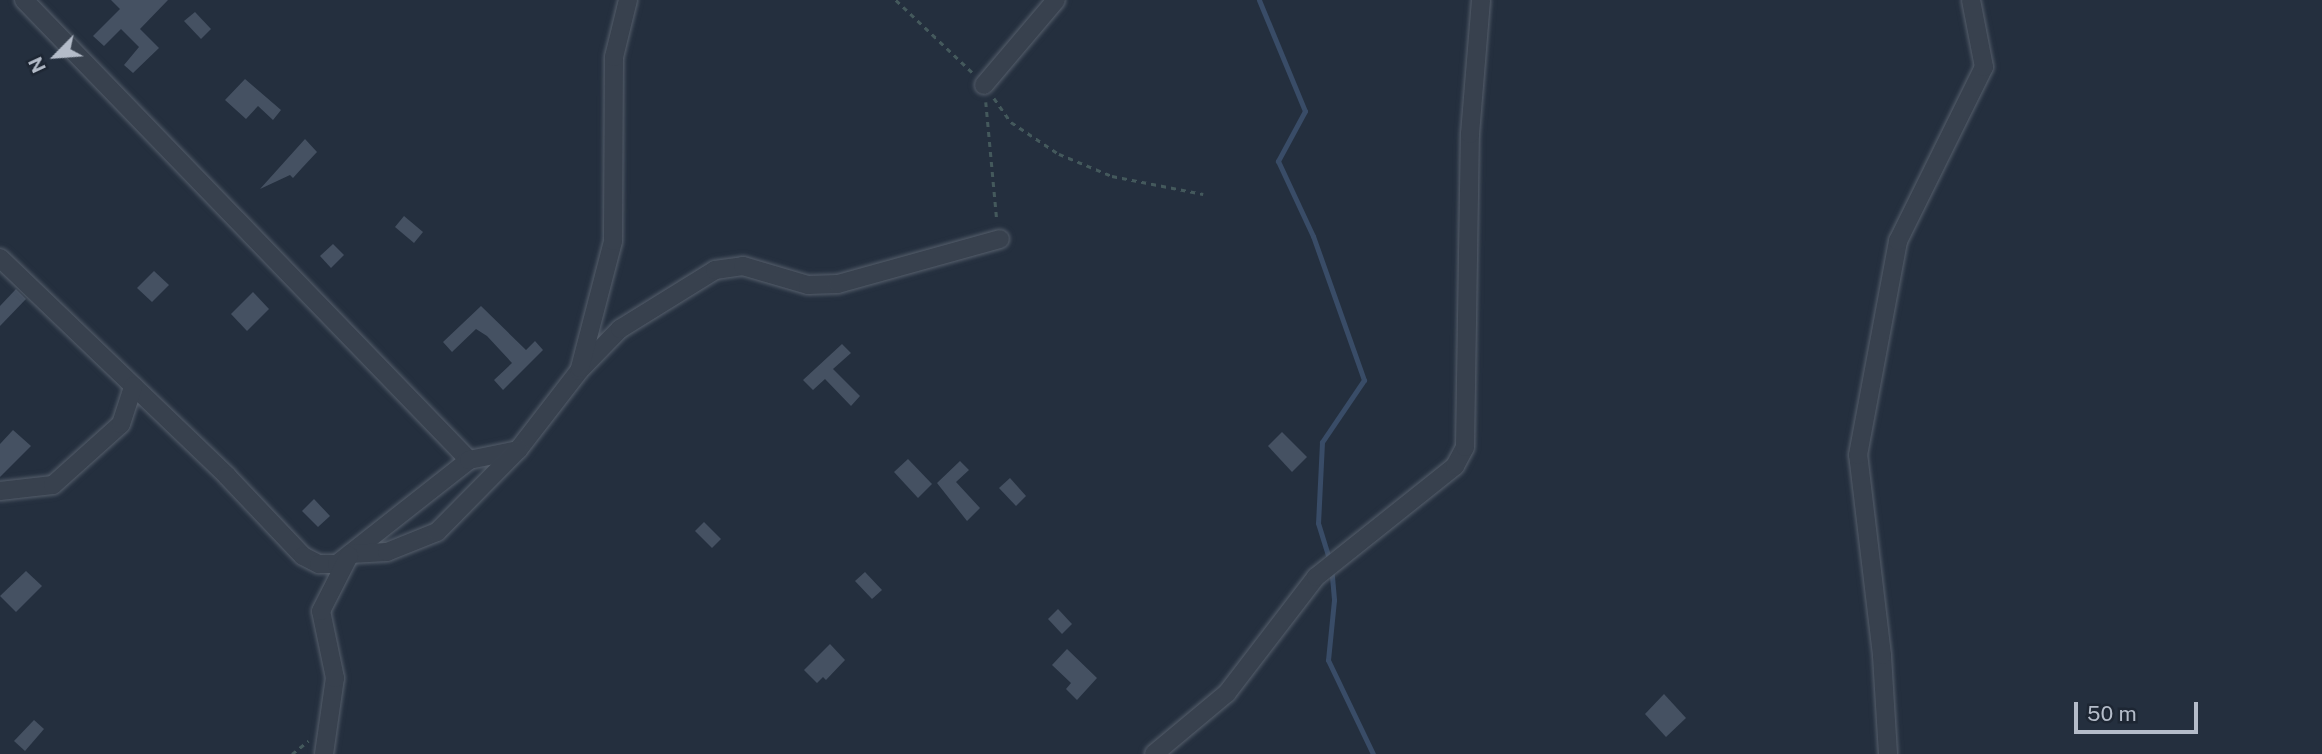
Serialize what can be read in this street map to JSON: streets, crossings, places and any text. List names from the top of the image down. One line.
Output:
{"scale_bar":"50 m","north":"bottom left"}
